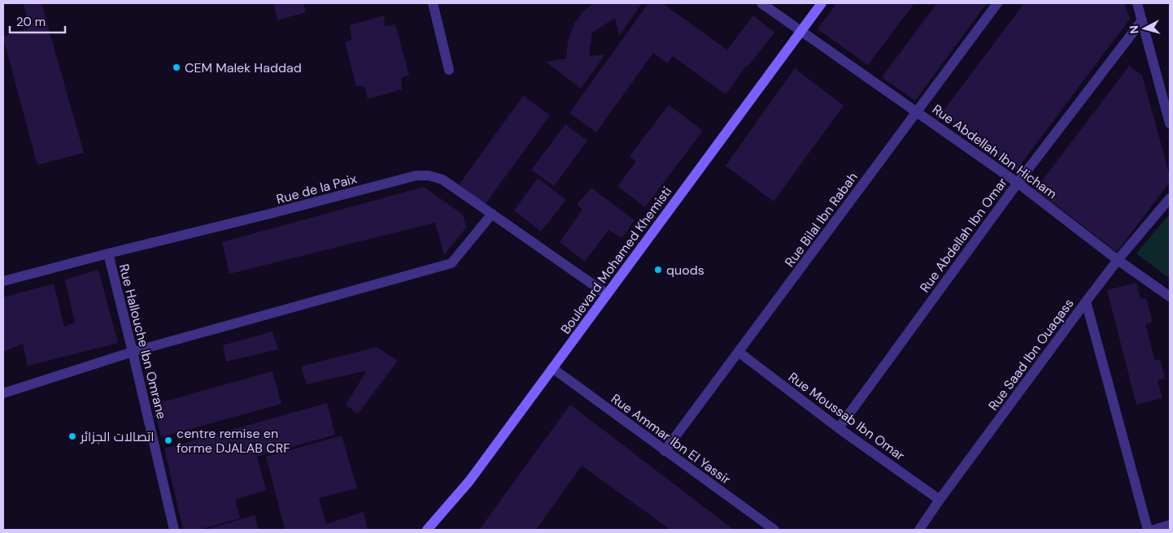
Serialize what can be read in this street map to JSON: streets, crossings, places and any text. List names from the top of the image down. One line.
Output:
{"streets":{"main road":["Boulevard Mohamed Khemisti"],"street":["Rue Abdellah Ibn Hicham","Rue de la Paix","Rue Bilal Ibn Rabah","Rue Abdellah Ibn Omar","Rue Hallouche Ibn Omrane","Rue Saad Ibn Ouaqass","Rue Moussab Ibn Omar","Rue Ammar Ibn El Yassir"]},"crossings":[["Rue Abdellah Ibn Hicham","Rue Bilal Ibn Rabah"],["Rue Abdellah Ibn Hicham","Rue Abdellah Ibn Omar"],["Rue Abdellah Ibn Hicham","Boulevard Mohamed Khemisti"],["Rue Abdellah Ibn Hicham","Rue Saad Ibn Ouaqass"],["Rue de la Paix","Boulevard Mohamed Khemisti"],["Rue de la Paix","Rue Hallouche Ibn Omrane"],["Rue Bilal Ibn Rabah","Rue Moussab Ibn Omar"],["Rue Bilal Ibn Rabah","Rue Ammar Ibn El Yassir"],["Rue Abdellah Ibn Omar","Rue Moussab Ibn Omar"],["Boulevard Mohamed Khemisti","Rue Ammar Ibn El Yassir"],["Rue Saad Ibn Ouaqass","Rue Moussab Ibn Omar"]],"places":["CEM Malek Haddad","quods","اتصالات الجزائر","centre remise en forme DJALAB CRF"],"scale_bar":"20 m","north":"left"}
